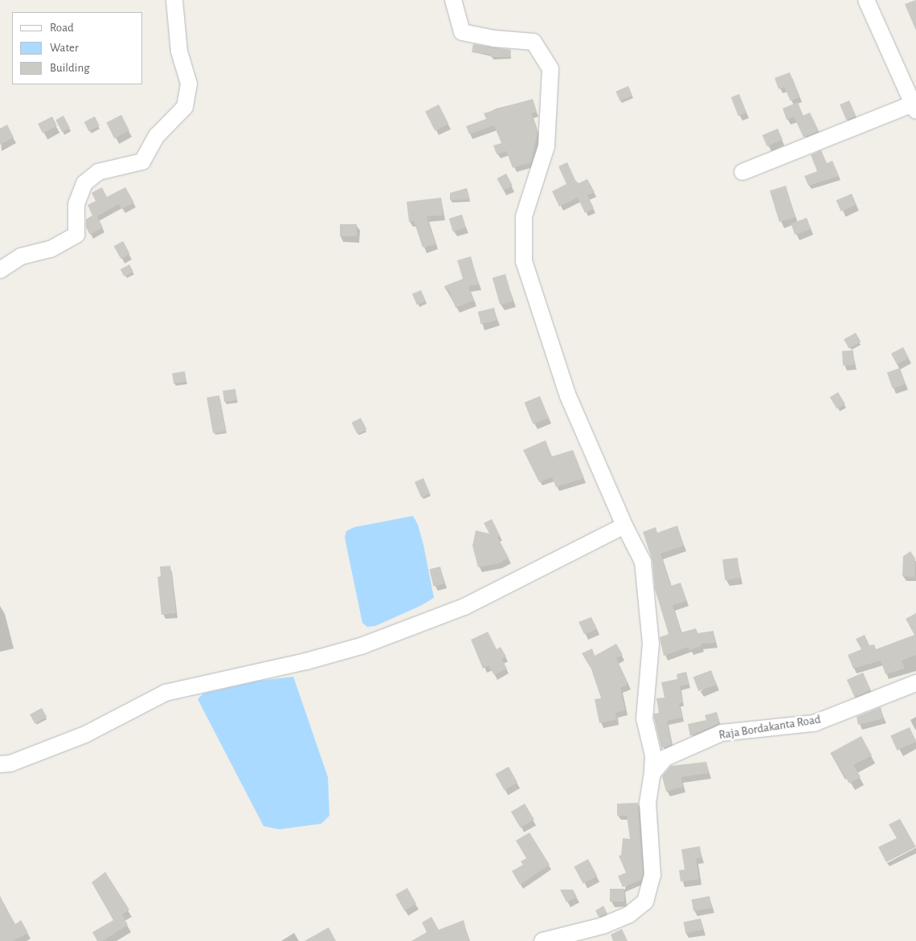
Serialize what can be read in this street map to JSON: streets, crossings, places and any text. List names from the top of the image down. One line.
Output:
{"streets":{"street":["Raja Bordakanta Road"]},"legend":["Road","Water","Building"]}
